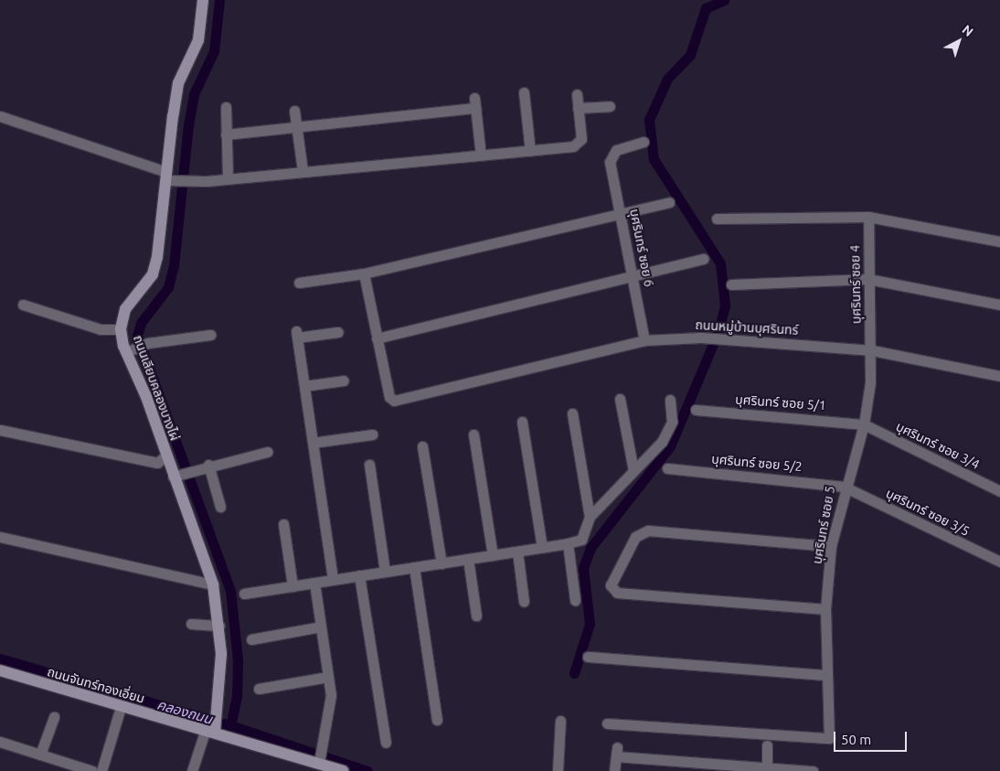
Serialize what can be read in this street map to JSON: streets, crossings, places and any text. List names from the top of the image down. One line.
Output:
{"streets":{"street":["บุศรินทร์ ซอย 6","บุศรินทร์ ซอย 4","ถนนหมู่บ้านบุศรินทร์","ถนนเลียบคลองบางไผ่","บุศรินทร์ ซอย 5/1","บุศรินทร์ ซอย 3/4","บุศรินทร์ ซอย 5/2","บุศรินทร์ ซอย 3/5","บุศรินทร์ ซอย 5","ถนนจันทร์ทองเอี่ยม"]},"crossings":[["บุศรินทร์ ซอย 6","ถนนหมู่บ้านบุศรินทร์"],["บุศรินทร์ ซอย 4","ถนนหมู่บ้านบุศรินทร์"],["บุศรินทร์ ซอย 4","บุศรินทร์ ซอย 5"],["ถนนหมู่บ้านบุศรินทร์","บุศรินทร์ ซอย 5"],["ถนนเลียบคลองบางไผ่","ถนนจันทร์ทองเอี่ยม"],["บุศรินทร์ ซอย 5/1","บุศรินทร์ ซอย 3/4"],["บุศรินทร์ ซอย 5/1","บุศรินทร์ ซอย 5"],["บุศรินทร์ ซอย 3/4","บุศรินทร์ ซอย 5"],["บุศรินทร์ ซอย 5/2","บุศรินทร์ ซอย 3/5"],["บุศรินทร์ ซอย 5/2","บุศรินทร์ ซอย 5"],["บุศรินทร์ ซอย 3/5","บุศรินทร์ ซอย 5"]],"water":["คลองถนน"],"scale_bar":"50 m","north":"top right"}
